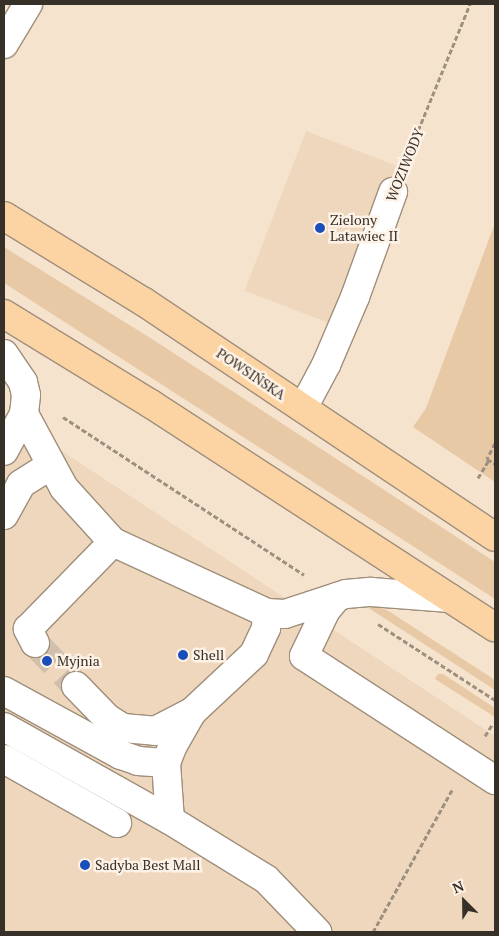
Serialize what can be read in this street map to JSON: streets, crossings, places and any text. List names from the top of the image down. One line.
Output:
{"streets":{"main road":["POWSIŃSKA"],"street":["WOZIWODY"]},"crossings":[["WOZIWODY","POWSIŃSKA"]],"places":["Zielony Latawiec II","Shell","Myjnia","Sadyba Best Mall"],"north":"top left"}
